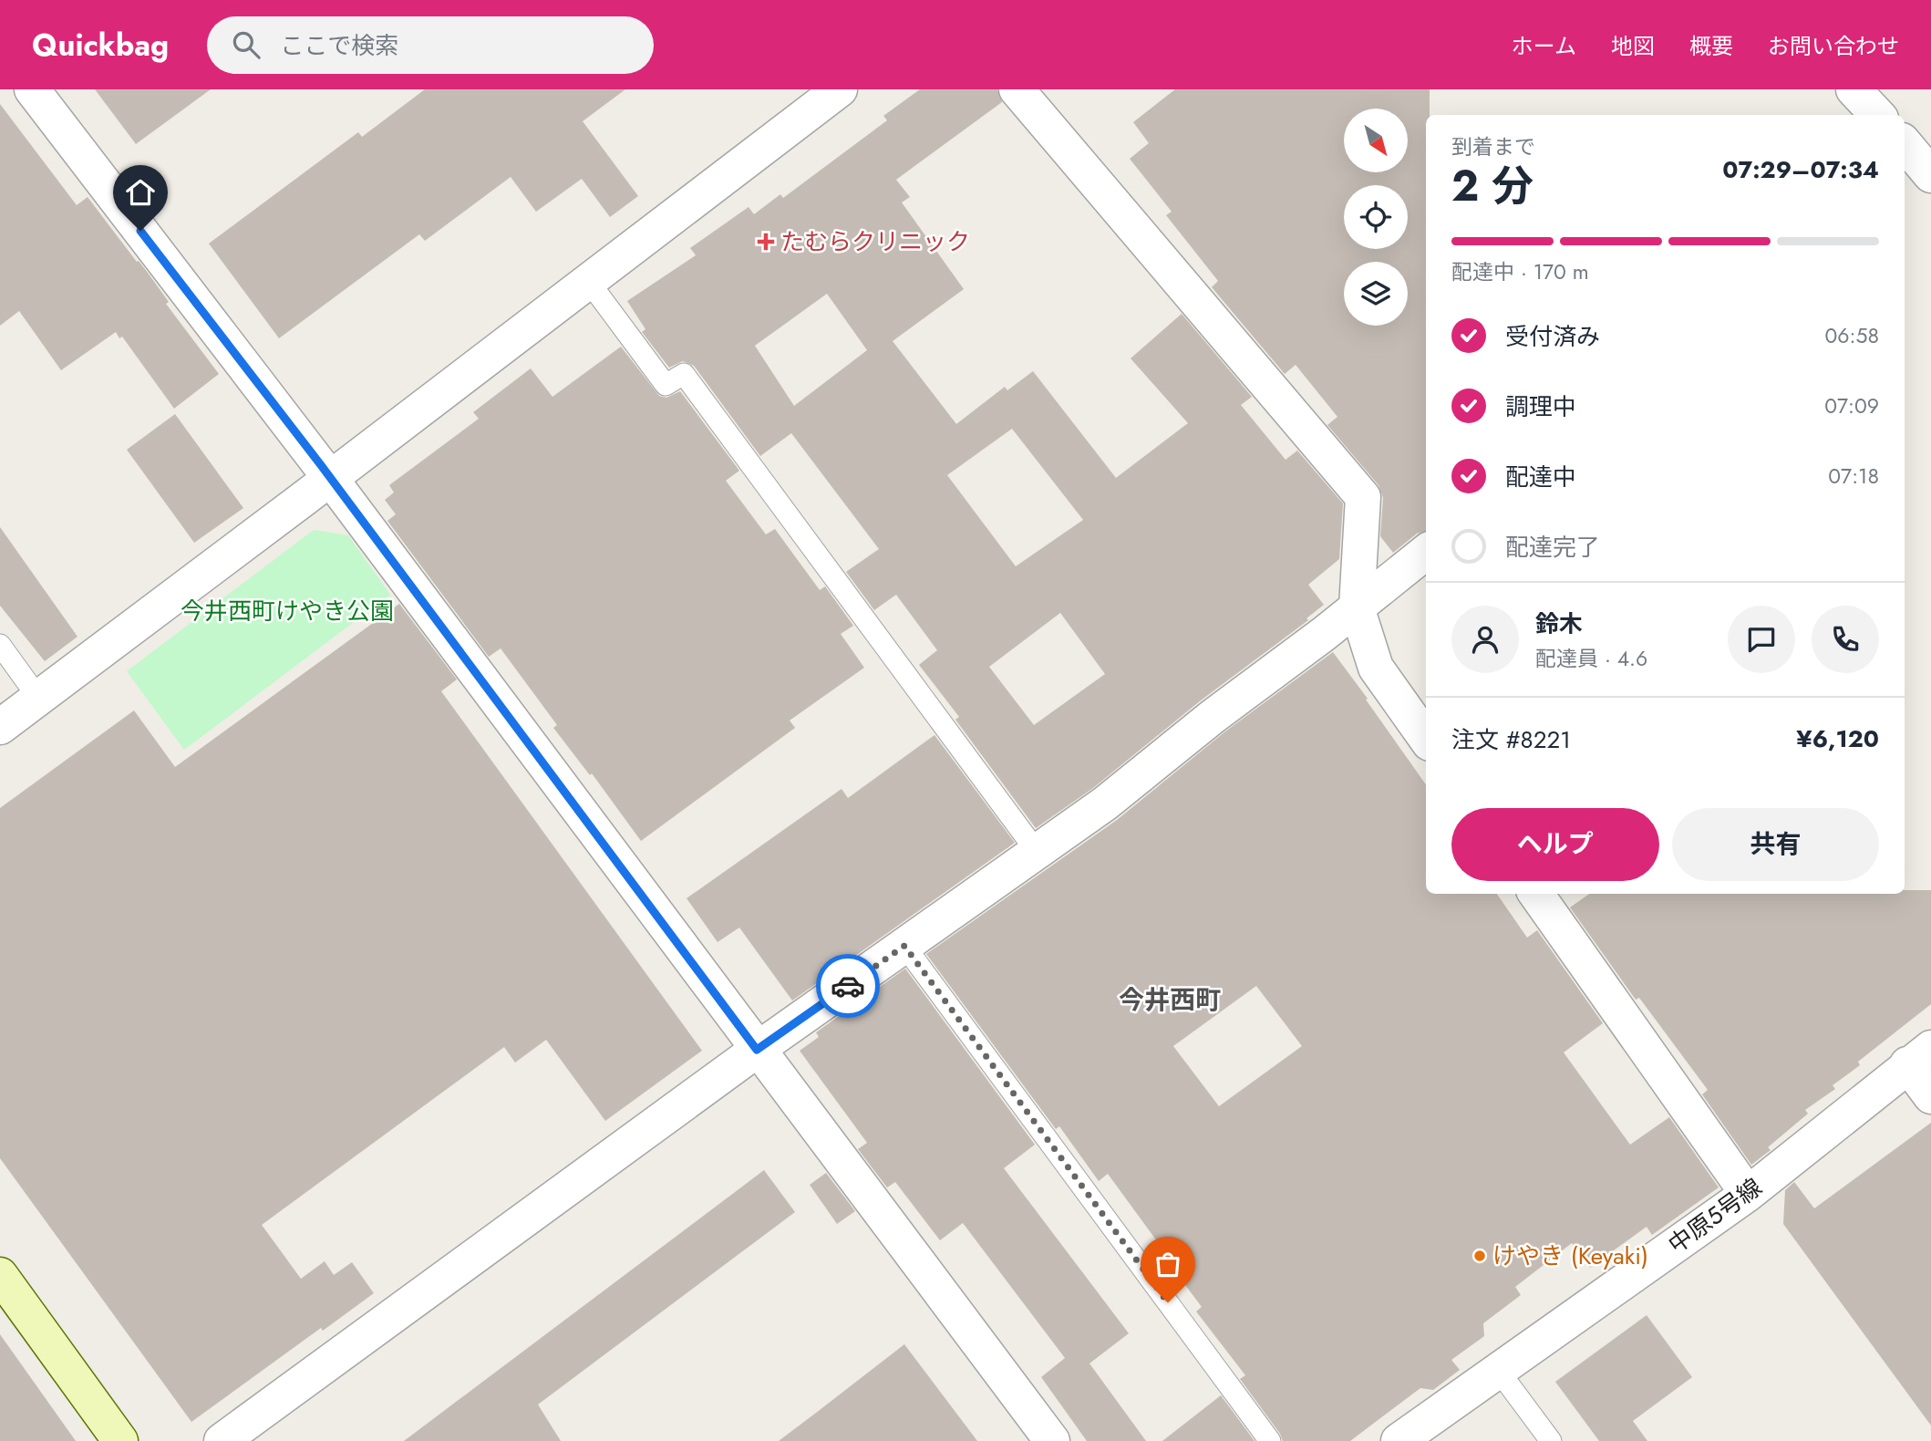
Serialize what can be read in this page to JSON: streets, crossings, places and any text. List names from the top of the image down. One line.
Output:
{"streets":{"street":["中原5号線"]},"districts":["今井西町"],"parks":["今井西町けやき公園"],"places":{"health":["たむらクリニック"],"other":["けやき (Keyaki)"]},"north":"bottom right","page":{"header":"Quickbag","search":"ここで検索","nav":["ホーム","地図","概要","お問い合わせ"],"heading":["2 分","到着まで","07:29–07:34"],"panel":["鈴木","配達員 · 4.6","注文 #8221","¥6,120"],"bar":"配達中 · 170 m","list":[["受付済み","06:58"],["調理中","07:09"],["配達中","07:18"],"配達完了"],"buttons":["ヘルプ","共有"]}}
